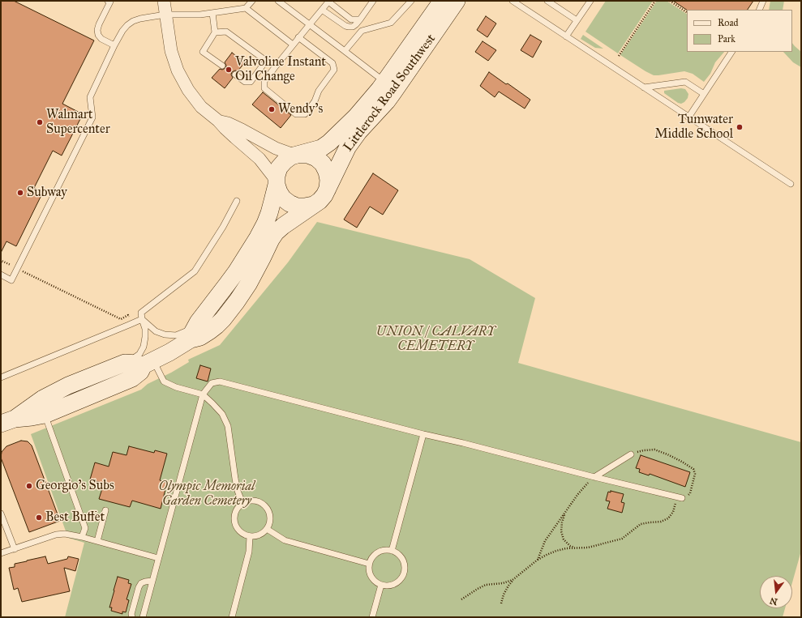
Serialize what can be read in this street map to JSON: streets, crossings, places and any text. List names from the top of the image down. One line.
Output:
{"streets":{"main road":["Littlerock Road Southwest"]},"parks":["UNION / CALVARY CEMETERY","Olympic Memorial Garden Cemetery"],"places":["Valvoline Instant Oil Change","Wendy's","Walmart Supercenter","Tumwater Middle School","Subway","Georgio's Subs","Best Buffet"],"legend":["Road","Park"],"north":"bottom"}
